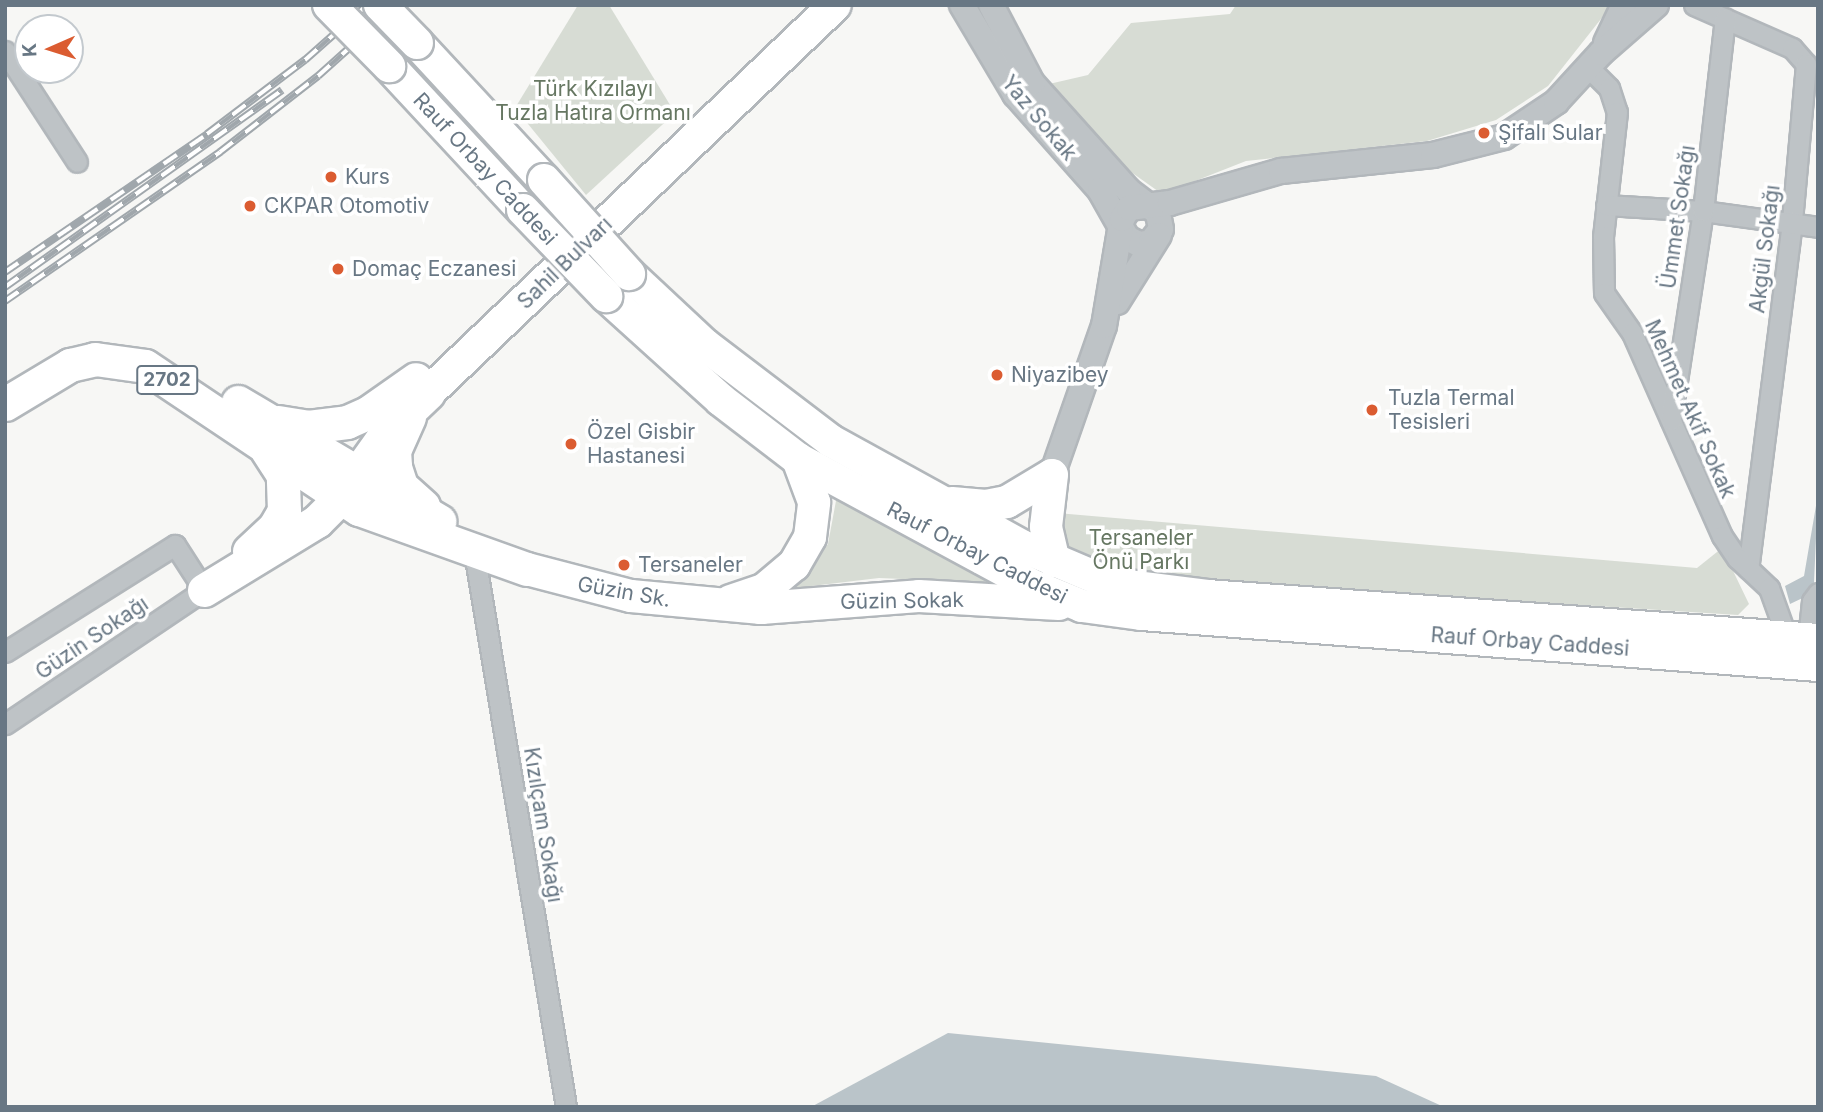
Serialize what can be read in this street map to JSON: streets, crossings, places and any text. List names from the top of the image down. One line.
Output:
{"streets":{"highway":["Sahil Bulvarı","2702"],"main road":["Rauf Orbay Caddesi","Güzin Sk.","Güzin Sokak"],"street":["Yaz Sokak","Ümmet Sokağı","Akgül Sokağı","Mehmet Akif Sokak","Güzin Sokağı","Kızılçam Sokağı"]},"crossings":[["Rauf Orbay Caddesi","Mehmet Akif Sokak"],["Rauf Orbay Caddesi","Güzin Sokak"],["Ümmet Sokağı","Akgül Sokağı"],["Ümmet Sokağı","Mehmet Akif Sokak"],["Akgül Sokağı","Mehmet Akif Sokak"],["Sahil Bulvarı","2702"],["Sahil Bulvarı","Güzin Sokağı"],["Güzin Sk.","Güzin Sokak"]],"parks":["Türk Kızılayı Tuzla Hatıra Ormanı","Tersaneler Önü Parkı"],"places":["Şifalı Sular","Kurs","CKPAR Otomotiv","Domaç Eczanesi","Niyazibey","Tuzla Termal Tesisleri","Özel Gisbir Hastanesi","Tersaneler"],"north":"left"}
